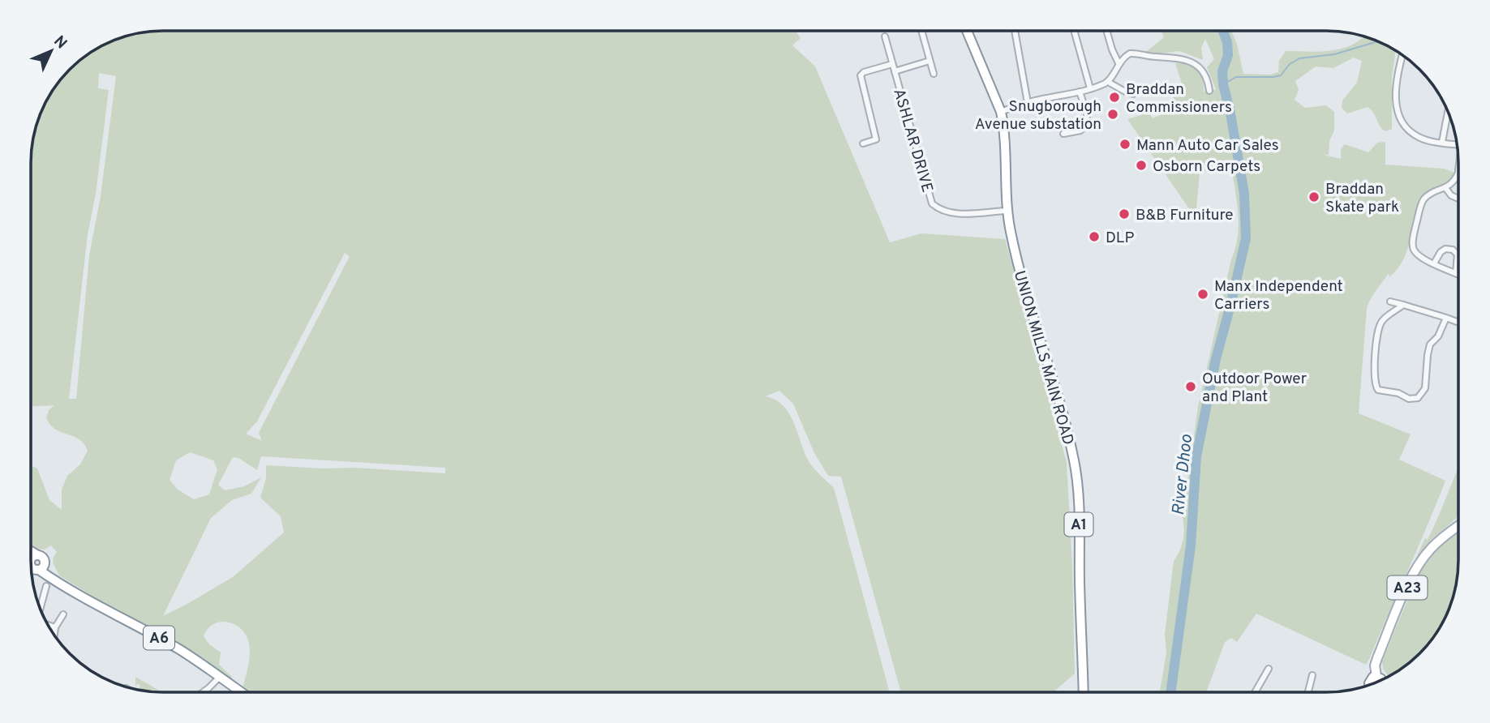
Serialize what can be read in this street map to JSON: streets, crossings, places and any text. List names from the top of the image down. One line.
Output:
{"streets":{"main road":["UNION MILLS MAIN ROAD","A1","A23","A6"],"street":["ASHLAR DRIVE"]},"crossings":[["ASHLAR DRIVE","UNION MILLS MAIN ROAD"]],"water":["River Dhoo"],"places":["Braddan Commissioners","Snugborough Avenue substation","Mann Auto Car Sales","Osborn Carpets","Braddan Skate park","B&B Furniture","DLP","Manx Independent Carriers","Outdoor Power and Plant"],"north":"top right"}
